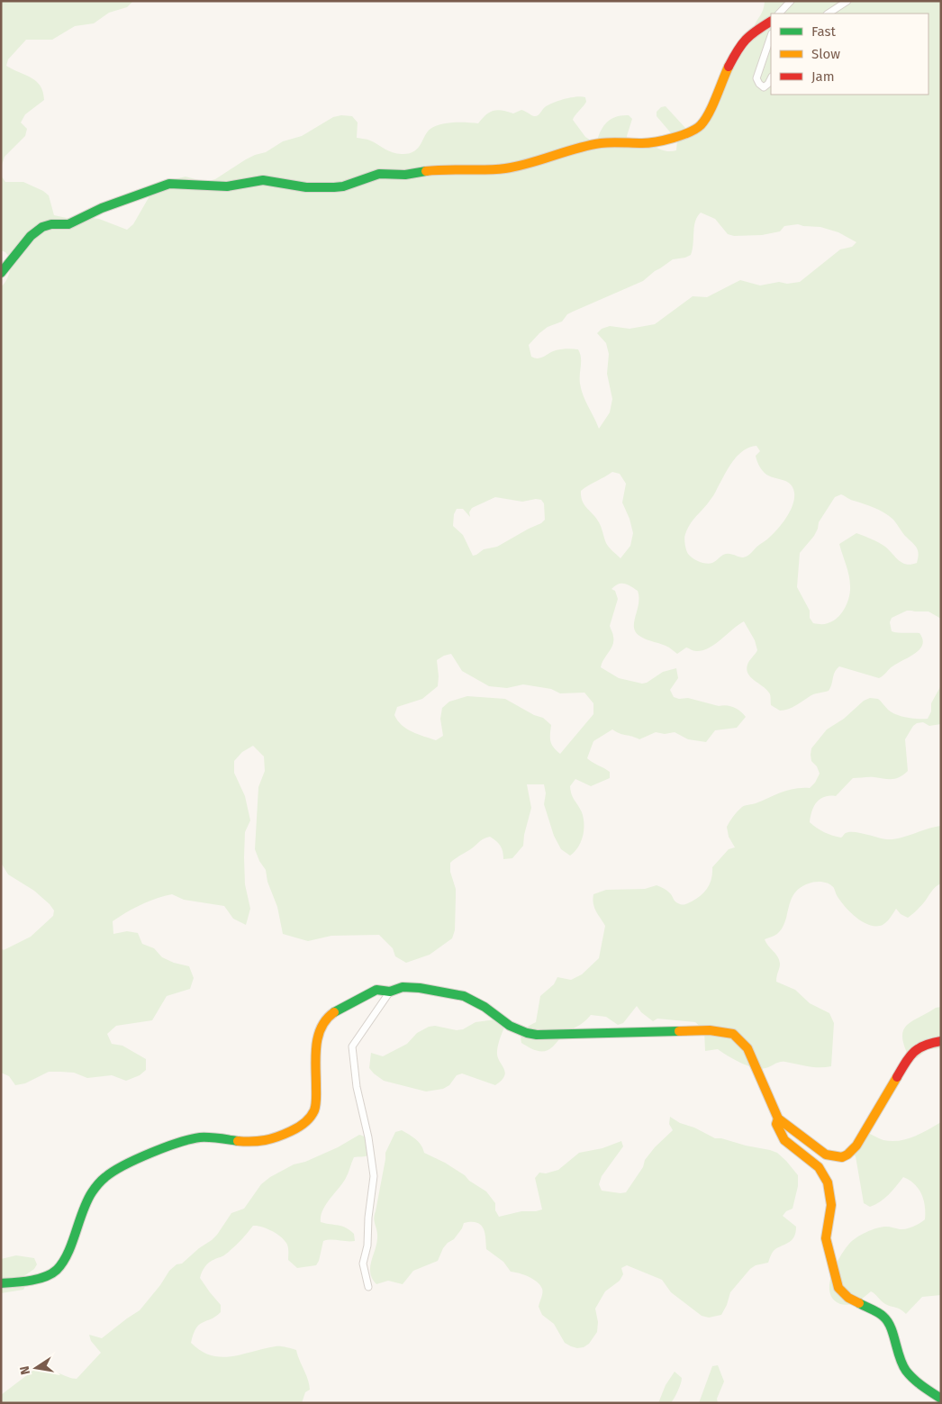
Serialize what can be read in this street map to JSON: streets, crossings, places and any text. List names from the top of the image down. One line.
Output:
{"legend":["Fast","Slow","Jam"],"north":"left"}
